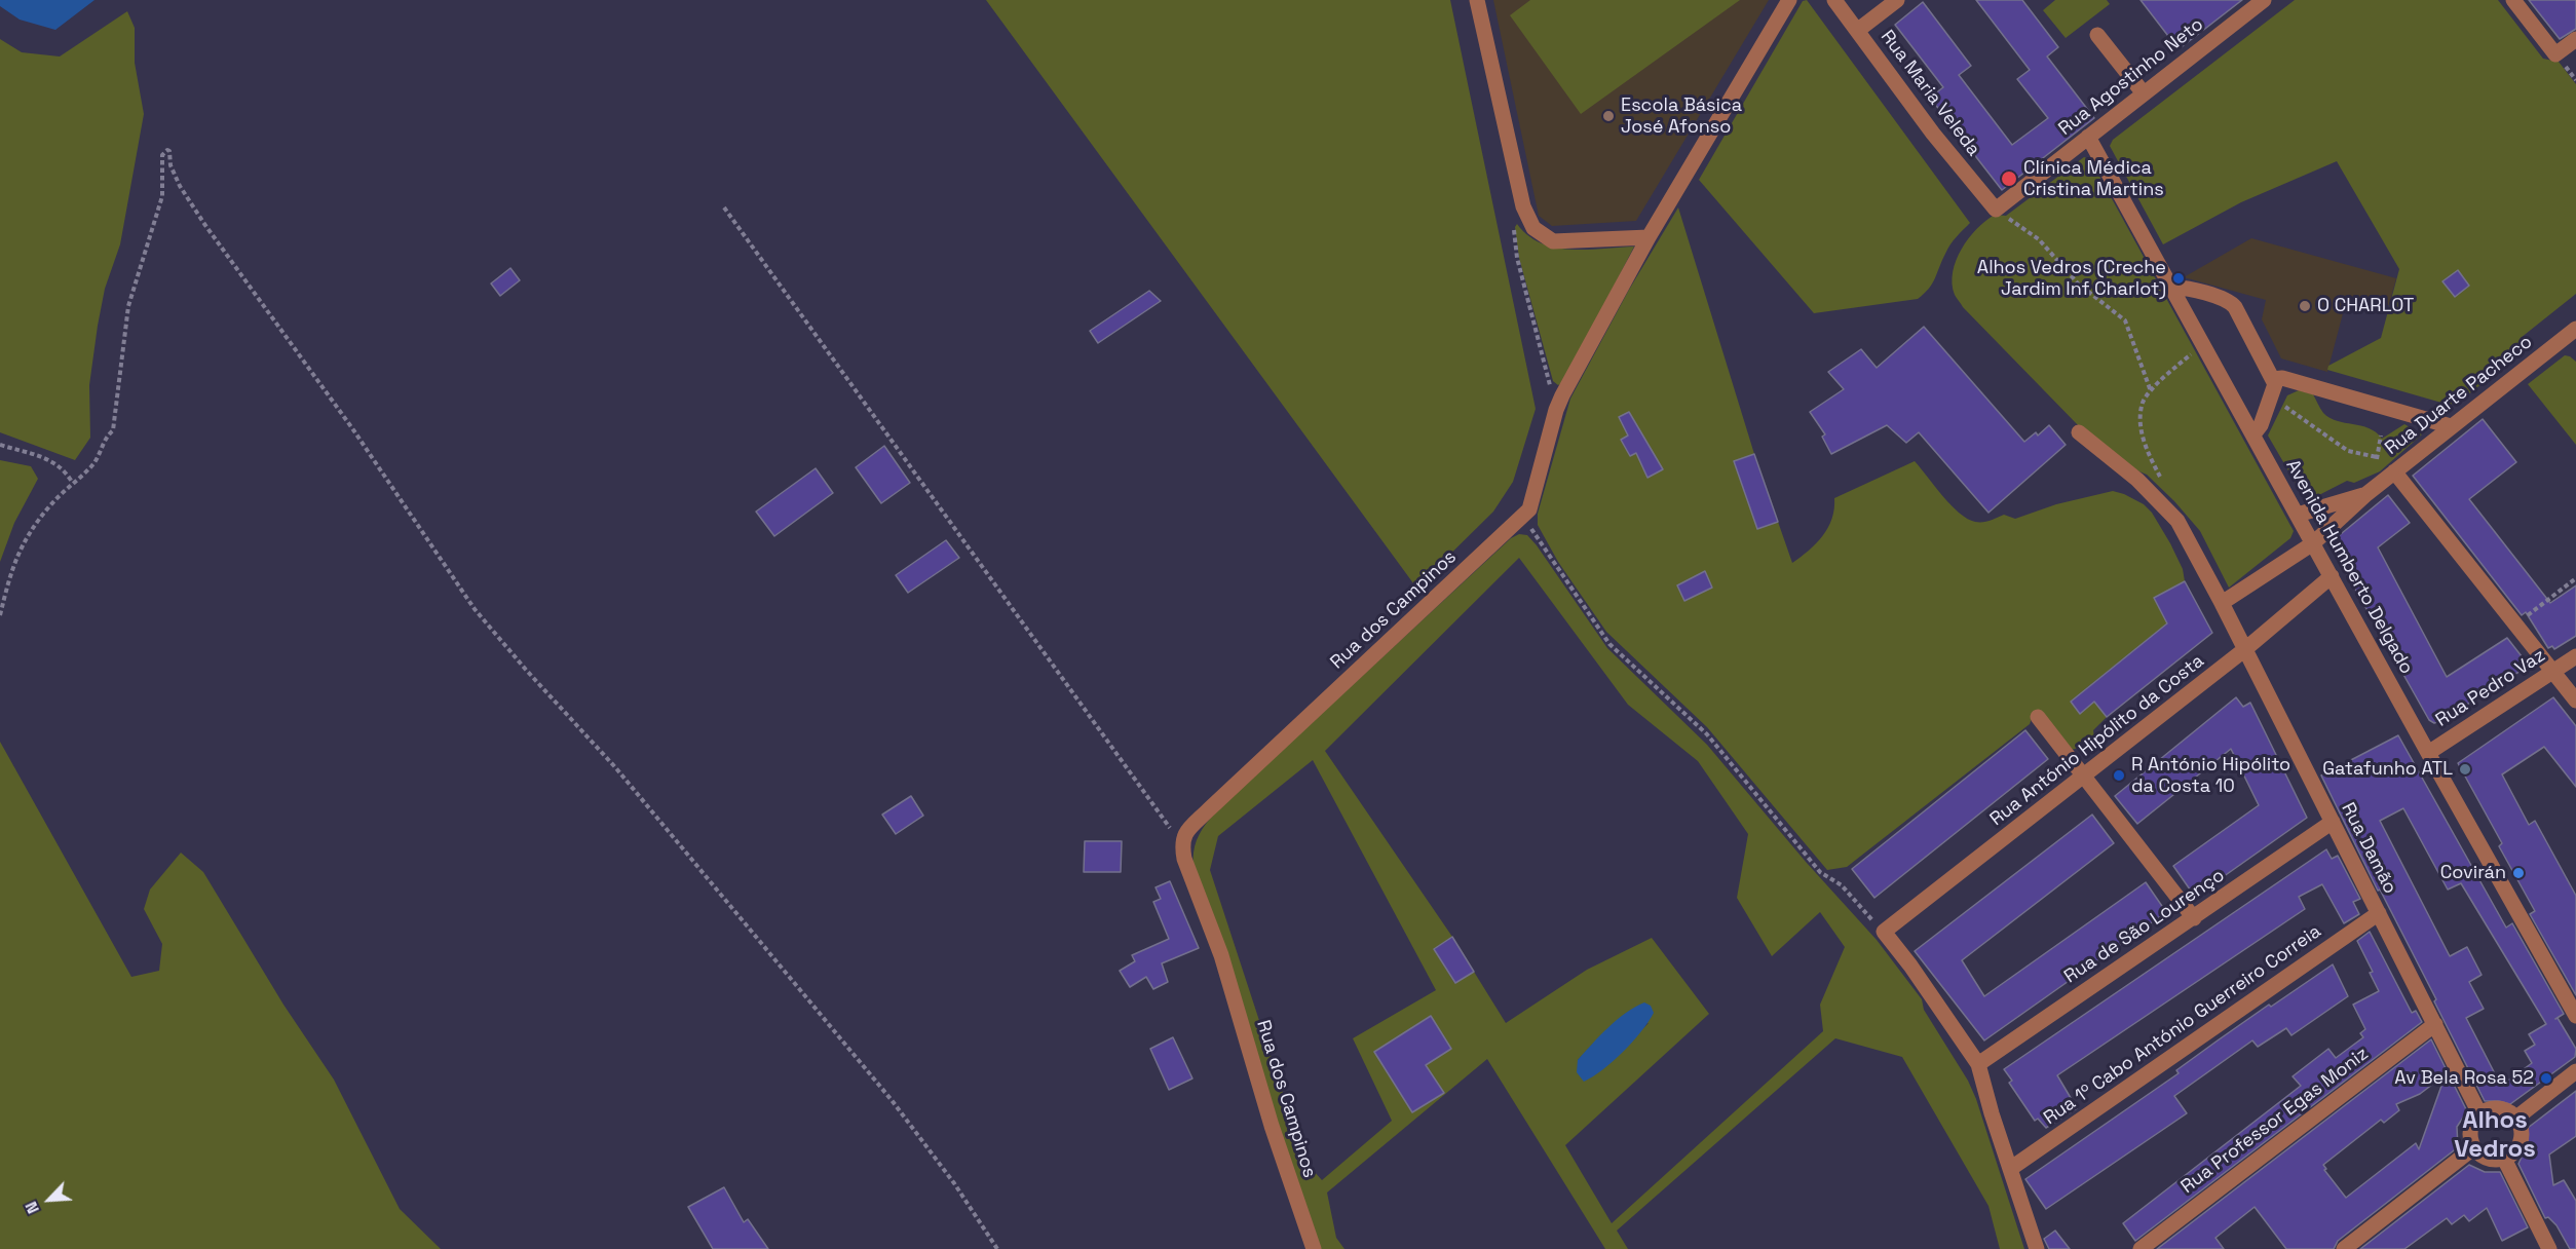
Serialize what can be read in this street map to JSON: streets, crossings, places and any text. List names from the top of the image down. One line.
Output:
{"streets":{"street":["Rua Agostinho Neto","Rua Maria Veleda","Rua Duarte Pacheco","Avenida Humberto Delgado","Rua dos Campinos","Rua Pedro Vaz","Rua António Hipólito da Costa","Rua Damão","Rua de São Lourenço","Rua 1º Cabo António Guerreiro Correia","Rua Professor Egas Moniz"]},"crossings":[["Rua Agostinho Neto","Rua Maria Veleda"],["Rua Agostinho Neto","Avenida Humberto Delgado"],["Rua Duarte Pacheco","Avenida Humberto Delgado"],["Rua Duarte Pacheco","Rua Damão"],["Avenida Humberto Delgado","Rua Pedro Vaz"],["Avenida Humberto Delgado","Rua António Hipólito da Costa"],["Rua António Hipólito da Costa","Rua Damão"],["Rua Damão","Rua de São Lourenço"],["Rua Damão","Rua 1º Cabo António Guerreiro Correia"],["Rua Damão","Rua Professor Egas Moniz"]],"districts":["Alhos Vedros"],"places":["Escola Básica José Afonso","Clínica Médica Cristina Martins","Alhos Vedros (Creche Jardim Inf Charlot)","O CHARLOT","Gatafunho ATL","R António Hipólito da Costa 10","Covirán","Av Bela Rosa 52"],"north":"bottom left"}
